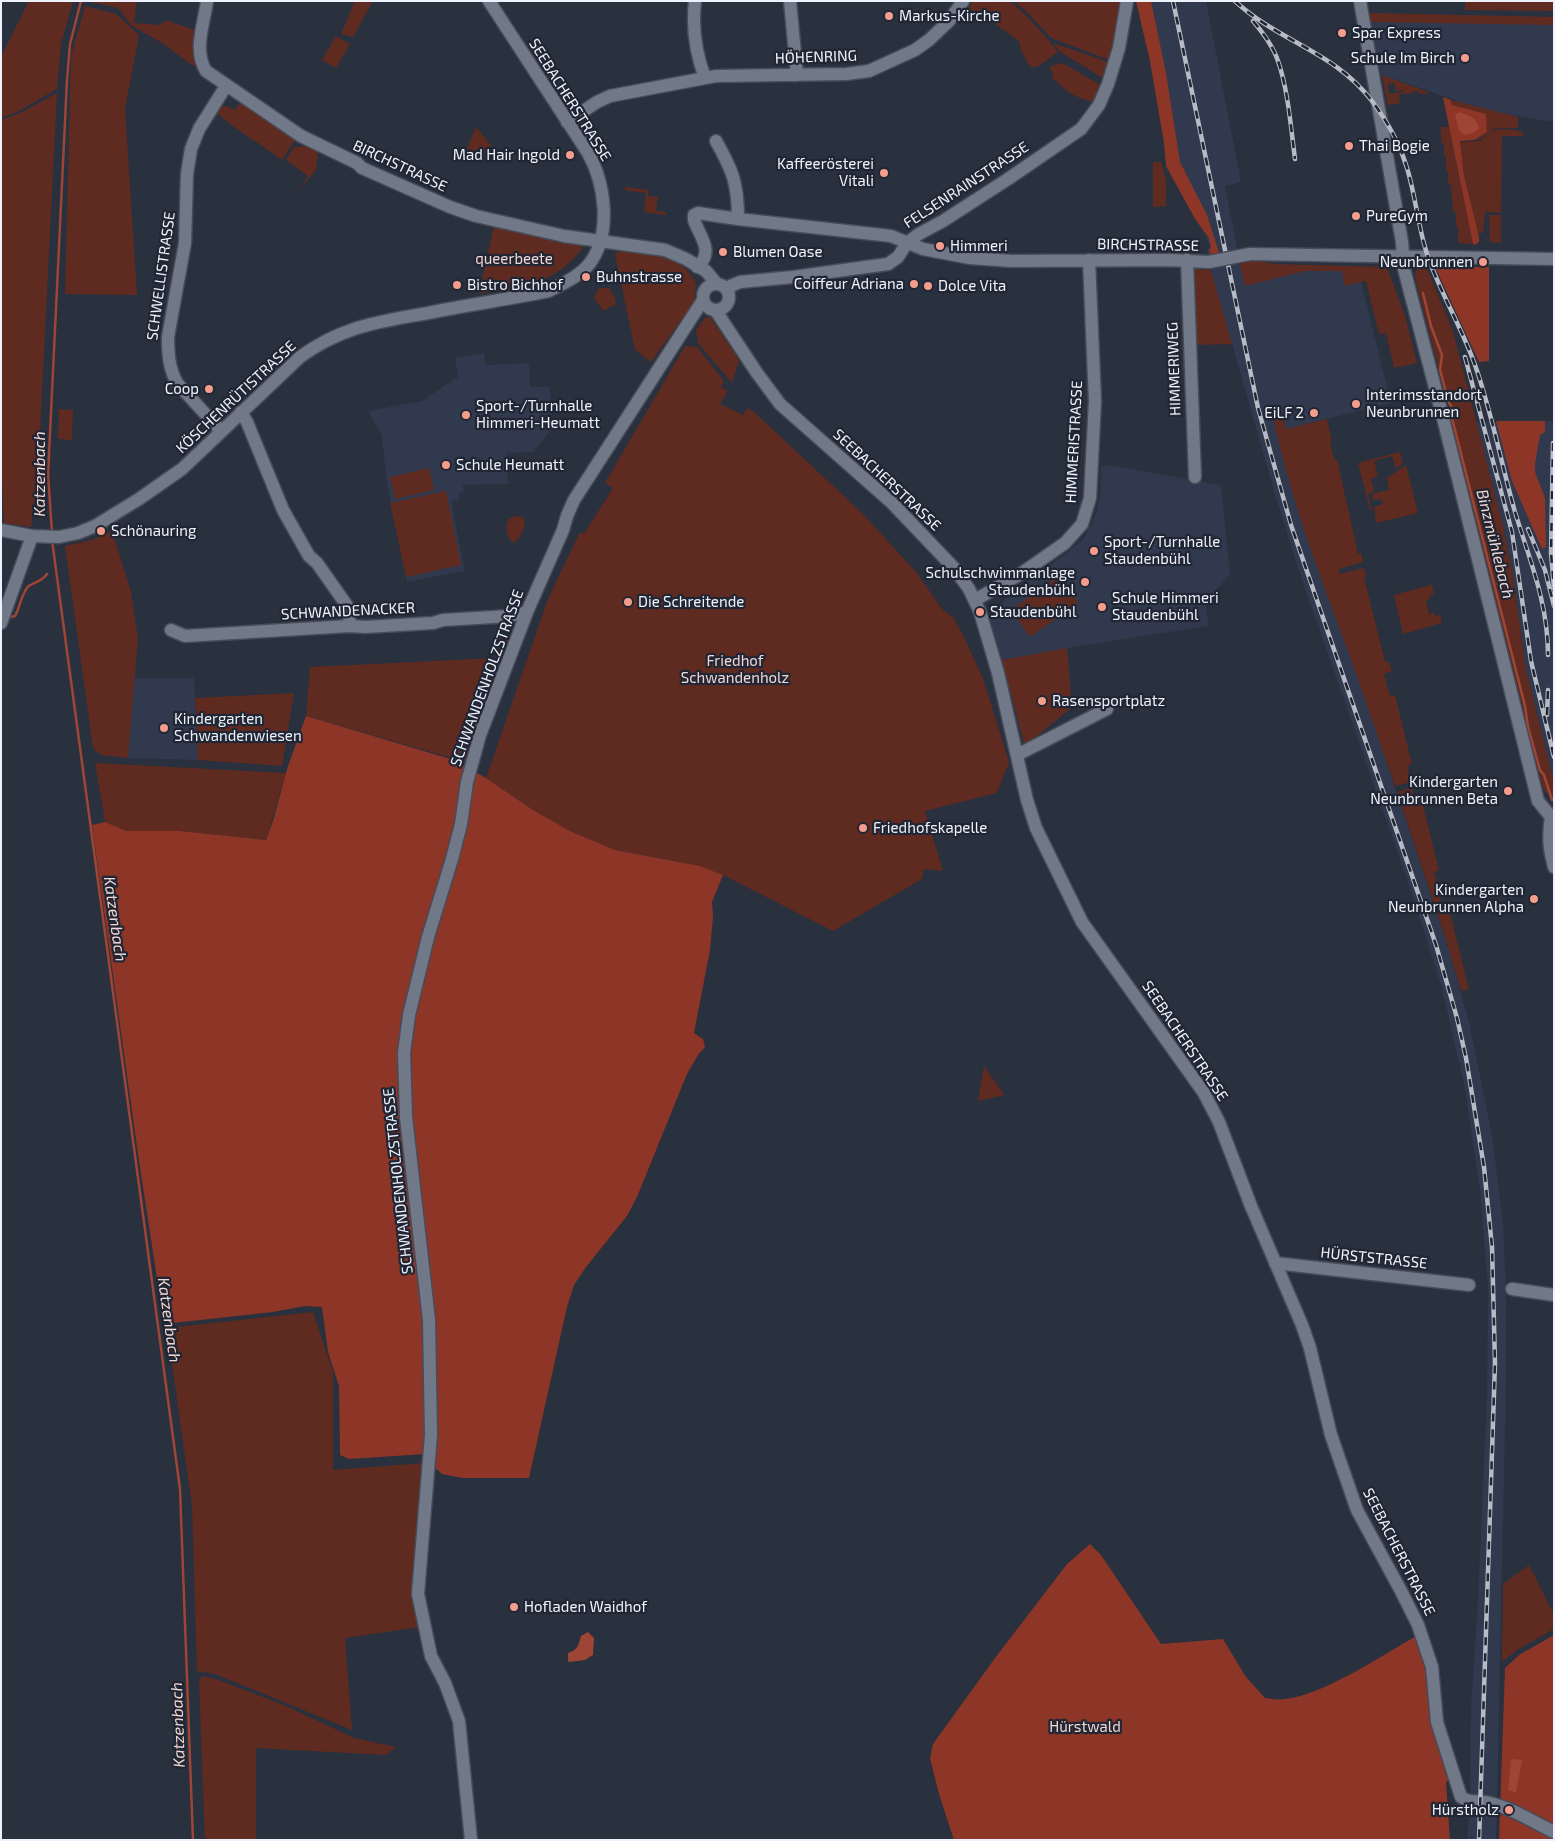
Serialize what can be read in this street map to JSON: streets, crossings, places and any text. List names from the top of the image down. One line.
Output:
{"streets":{"street":["HÖHENRING","SEEBACHERSTRASSE","BIRCHSTRASSE","FELSENRAINSTRASSE","SCHWELLISTRASSE","HIMMERIWEG","KÖSCHENRÜTISTRASSE","HIMMERISTRASSE","SCHWANDENACKER","SCHWANDENHOLZSTRASSE","HÜRSTSTRASSE"]},"crossings":[["SEEBACHERSTRASSE","BIRCHSTRASSE"],["SEEBACHERSTRASSE","FELSENRAINSTRASSE"],["SEEBACHERSTRASSE","KÖSCHENRÜTISTRASSE"],["SEEBACHERSTRASSE","HIMMERISTRASSE"],["SEEBACHERSTRASSE","SCHWANDENHOLZSTRASSE"],["SEEBACHERSTRASSE","HÜRSTSTRASSE"],["BIRCHSTRASSE","FELSENRAINSTRASSE"],["BIRCHSTRASSE","SCHWELLISTRASSE"],["BIRCHSTRASSE","HIMMERIWEG"],["BIRCHSTRASSE","KÖSCHENRÜTISTRASSE"],["BIRCHSTRASSE","HIMMERISTRASSE"],["SCHWELLISTRASSE","KÖSCHENRÜTISTRASSE"],["SCHWANDENACKER","SCHWANDENHOLZSTRASSE"]],"water":["Katzenbach","Binzmühlebach"],"parks":["queerbeete","Friedhof Schwandenholz","Hürstwald"],"places":["Markus-Kirche","Spar Express","Schule Im Birch","Thai Bogie","Mad Hair Ingold","Kaffeerösterei Vitali","PureGym","Himmeri","Blumen Oase","Neunbrunnen","Buhnstrasse","Coiffeur Adriana","Bistro Bichhof","Dolce Vita","Coop","Interimsstandort Neunbrunnen","EiLF 2","Sport-/Turnhalle Himmeri-Heumatt","Schule Heumatt","Schönauring","Sport-/Turnhalle Staudenbühl","Schulschwimmanlage Staudenbühl","Die Schreitende","Schule Himmeri Staudenbühl","Staudenbühl","Rasensportplatz","Kindergarten Schwandenwiesen","Kindergarten Neunbrunnen Beta","Friedhofskapelle","Kindergarten Neunbrunnen Alpha","Hofladen Waidhof","Hürstholz"]}
